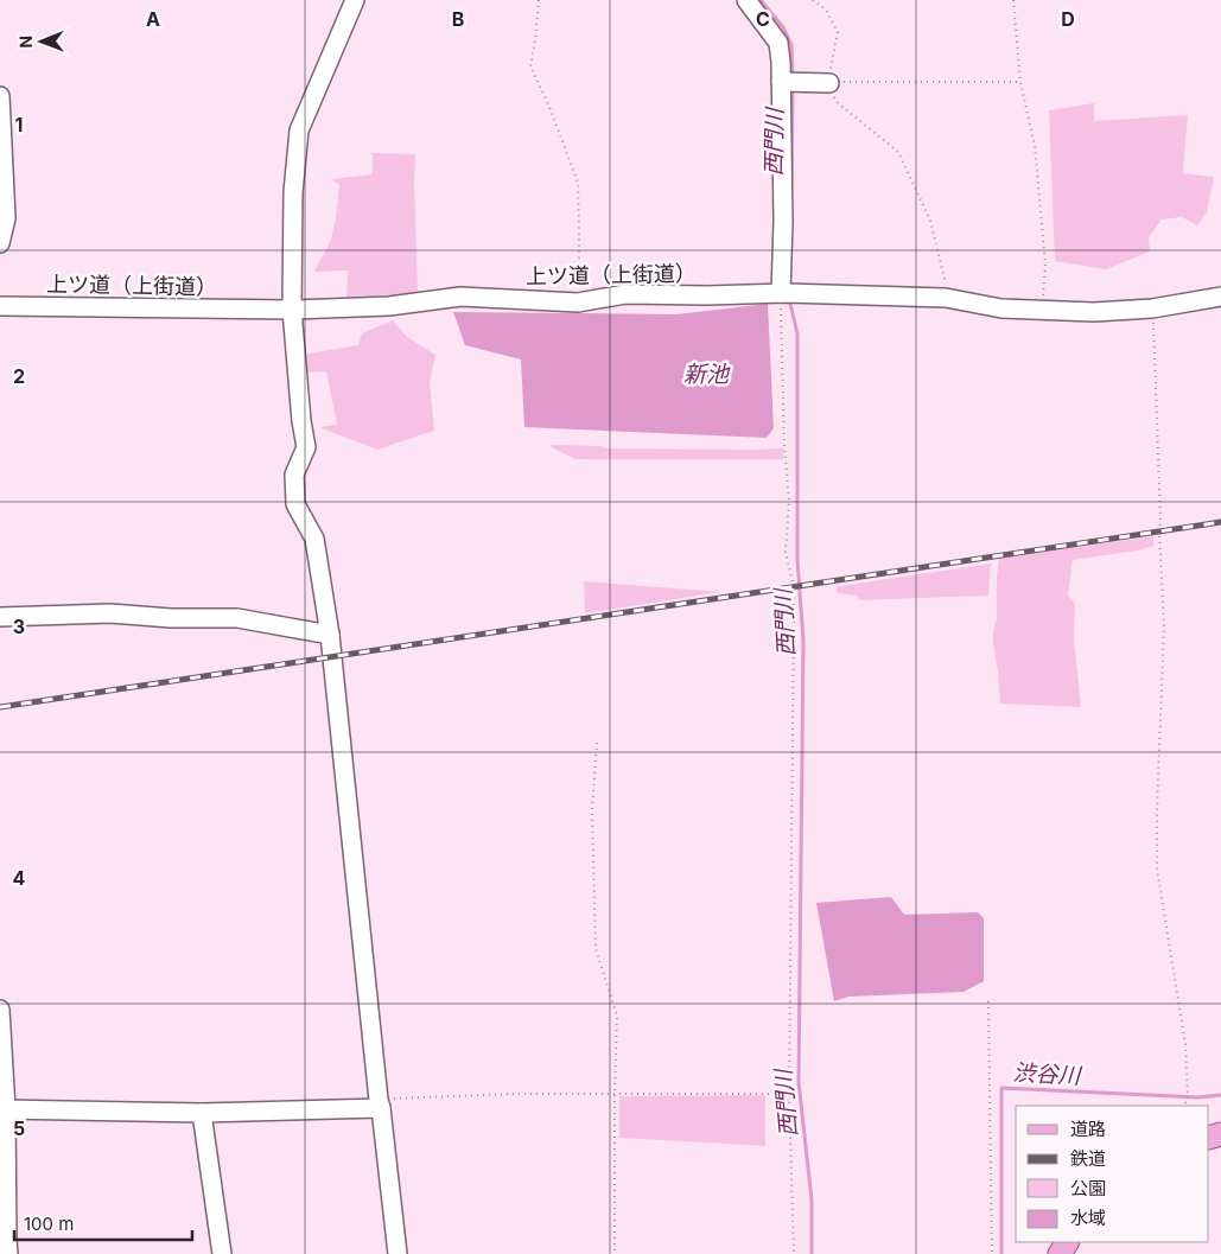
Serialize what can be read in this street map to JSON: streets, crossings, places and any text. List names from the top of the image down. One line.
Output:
{"streets":{"street":["上ツ道（上街道）"]},"water":["西門川","新池","渋谷川"],"legend":["道路","鉄道","公園","水域"],"scale_bar":"100 m","north":"left","grid":{"columns":["A","B","C","D"],"rows":["1","2","3","4","5"]}}
